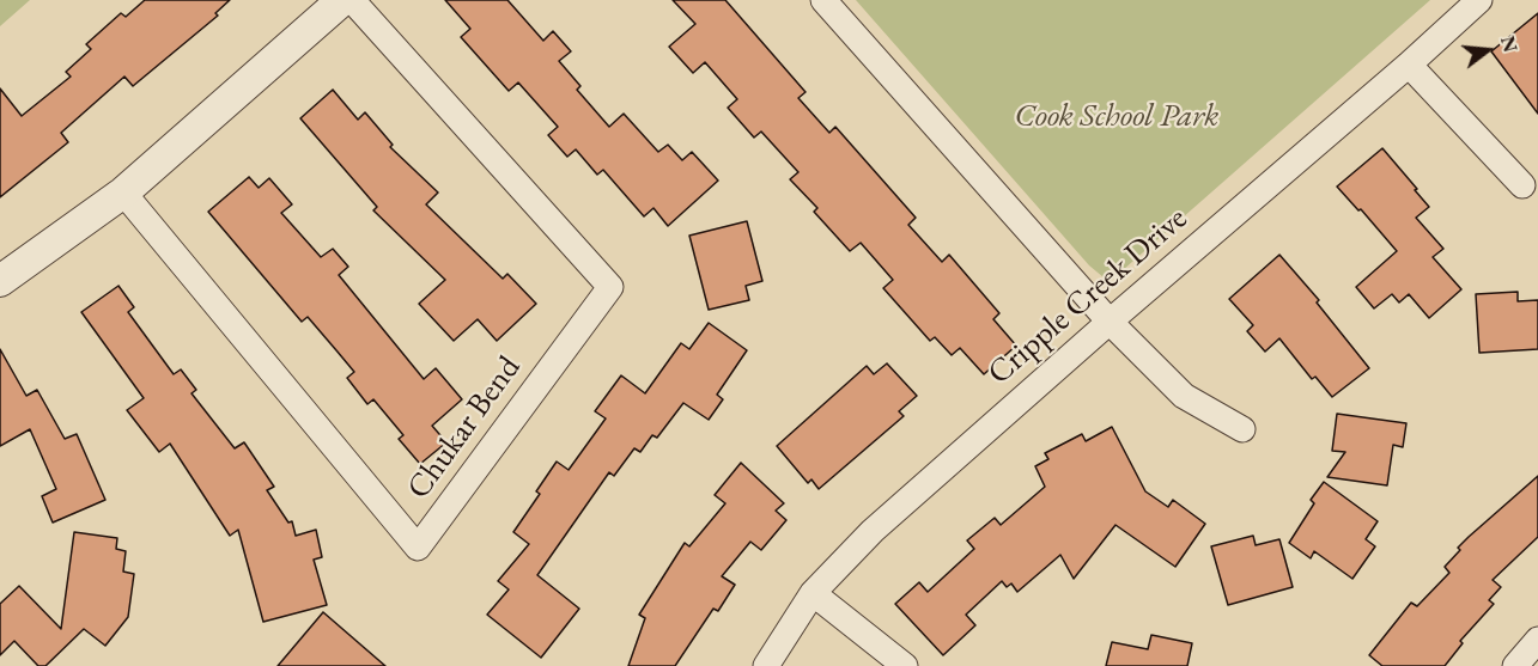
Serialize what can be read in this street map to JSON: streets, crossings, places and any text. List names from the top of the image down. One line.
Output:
{"streets":{"street":["Cripple Creek Drive","Chukar Bend"]},"parks":["Cook School Park"],"north":"right"}
